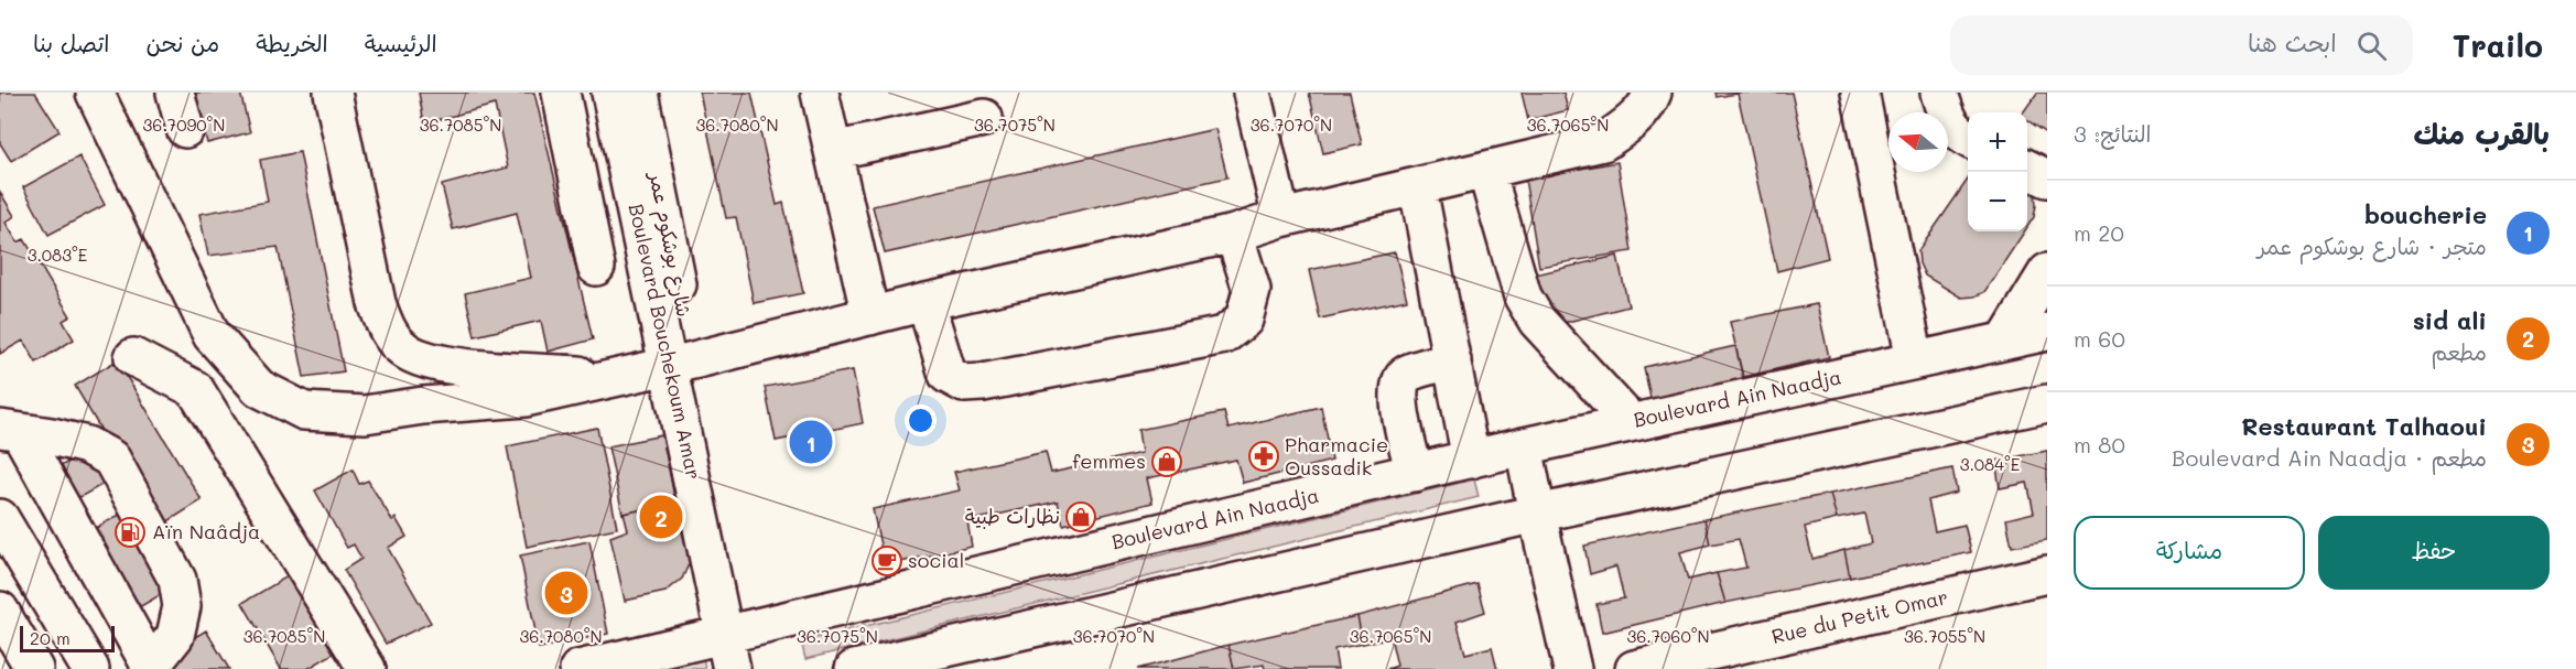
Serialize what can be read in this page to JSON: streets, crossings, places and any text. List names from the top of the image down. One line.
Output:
{"streets":{"street":["شارع بوشكوم عمر","Boulevard Bouchekoum Amar","Boulevard Ain Naadja","Rue du Petit Omar"]},"crossings":[["شارع بوشكوم عمر","Boulevard Bouchekoum Amar"],["شارع بوشكوم عمر","Boulevard Ain Naadja"]],"places":{"pharmacy":["Pharmacie Oussadik"],"shop":["femmes","نظارات طبية"],"fuel station":["Aïn Naâdja"],"cafe":["social"]},"scale_bar":"20 m","north":"left","page":{"header":"Trailo","search":"ابحث هنا","nav":["الرئيسية","الخريطة","من نحن","اتصل بنا"],"heading":["بالقرب منك","النتائج: 3"],"map_buttons":["+","−"],"list":[{"mark":"1","name":"boucherie","note":"متجر · شارع بوشكوم عمر","value":"20 m"},{"mark":"2","name":"sid ali","note":"مطعم","value":"60 m"},{"mark":"3","name":"Restaurant Talhaoui","note":"مطعم · Boulevard Ain Naadja","value":"80 m"}],"pins":["1","2","3"],"buttons":["حفظ","مشاركة"],"scale":"20 m"},"coordinates":["36.7090°N","36.7085°N","36.7080°N","36.7075°N","36.7070°N","36.7065°N","3.083°E","3.084°E","36.7060°N","36.7055°N"]}
